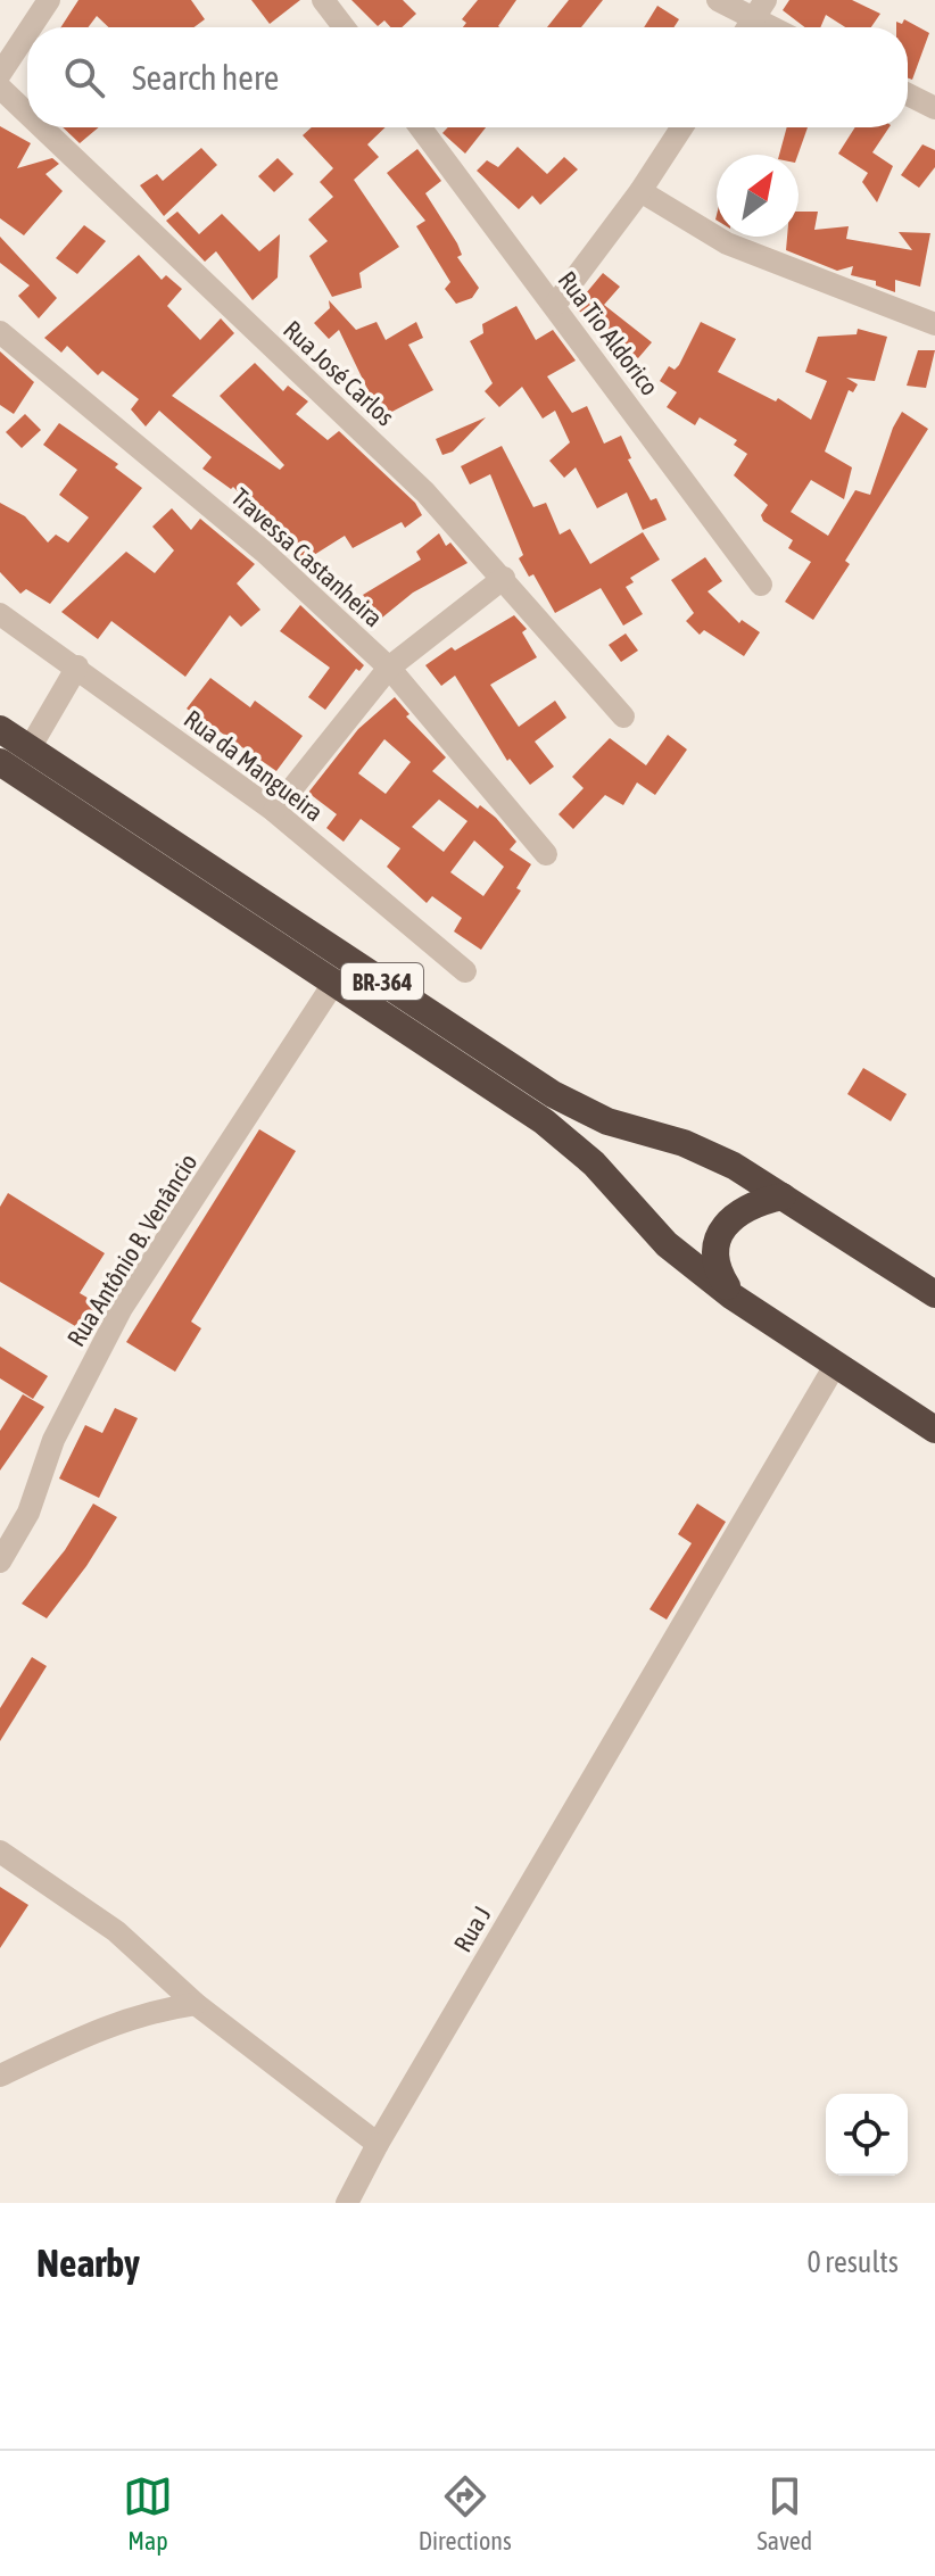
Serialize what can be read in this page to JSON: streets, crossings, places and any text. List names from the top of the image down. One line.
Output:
{"streets":{"highway":["BR-364"],"street":["Rua Tio Aldorico","Rua José Carlos","Travessa Castanheira","Rua da Mangueira","Rua Antônio B. Venâncio","Rua J"]},"crossings":[["BR-364","Rua Antônio B. Venâncio"],["BR-364","Rua J"]],"north":"top right","page":{"search":"Search here","heading":["Nearby","0 results"],"nav":["Map","Directions","Saved"]}}
